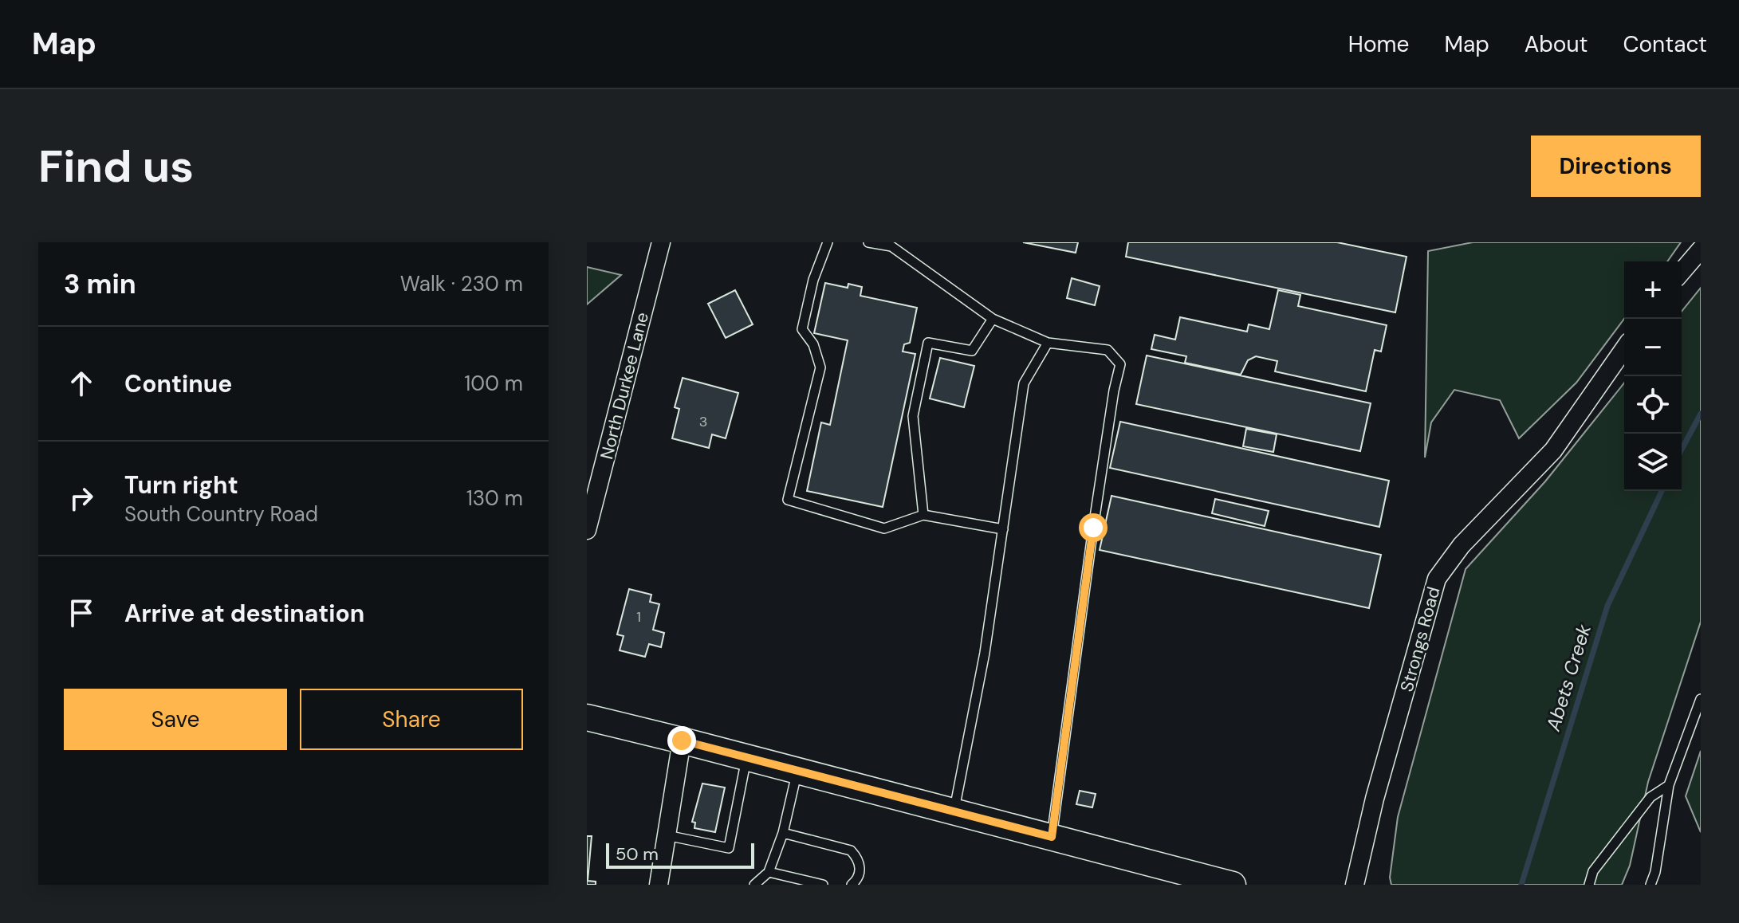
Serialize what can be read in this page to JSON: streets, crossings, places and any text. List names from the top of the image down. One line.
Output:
{"streets":{"street":["North Durkee Lane","Strongs Road"]},"water":["Abets Creek"],"house_numbers":["3","1"],"scale_bar":"50 m","page":{"header":"Map","nav":["Home","Map","About","Contact"],"buttons":["Directions",["Save","Share"]],"title":"Find us","heading":["3 min","Walk · 230 m"],"map_buttons":["+","−"],"list":[["Continue","100 m"],["Turn right","South Country Road","130 m"],"Arrive at destination"],"scale":"50 m"}}
